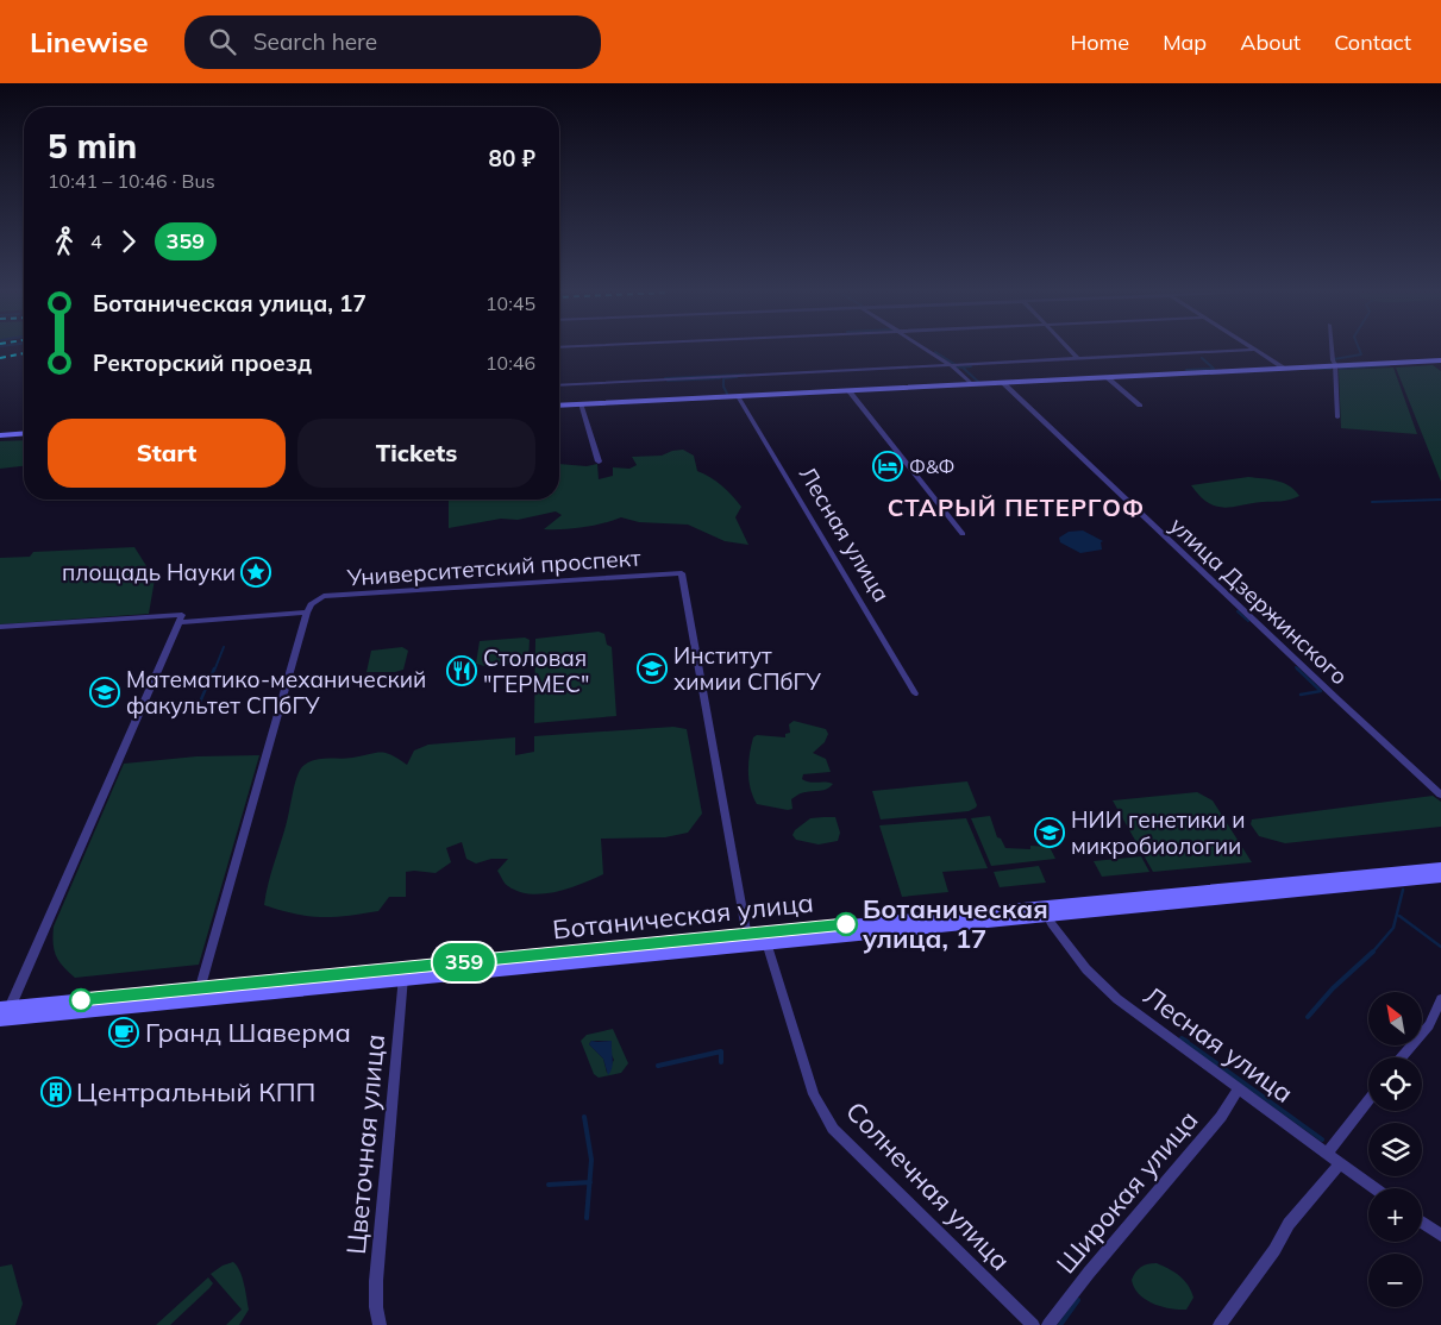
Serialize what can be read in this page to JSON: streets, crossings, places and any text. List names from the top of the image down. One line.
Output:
{"streets":{"street":["Лесная улица","Университетский проспект","улица Дзержинского","Ботаническая улица","Цветочная улица","Солнечная улица","Широкая улица"]},"crossings":[["Лесная улица","Ботаническая улица"],["Лесная улица","Широкая улица"],["Университетский проспект","Ботаническая улица"],["Ботаническая улица","Цветочная улица"],["Ботаническая улица","Солнечная улица"]],"districts":["СТАРЫЙ ПЕТЕРГОФ"],"places":{"hotel":["Ф&Ф"],"place":["площадь Науки"],"school or university":["Институт химии СПбГУ","Математико-механический факультет СПбГУ","НИИ генетики и микробиологии"],"restaurant":["Столовая \"ГЕРМЕС\""],"other":["Ботаническая улица, 17"],"cafe":["Гранд Шаверма"],"building":["Центральный КПП"]},"lines":["bus line 359"],"north":"top left","page":{"header":"Linewise","search":"Search here","nav":["Home","Map","About","Contact"],"on_map":"359","heading":["5 min","10:41 – 10:46 · Bus","80 ₽"],"legs":["4","359"],"list":[{"name":"Ботаническая улица, 17","value":"10:45"},{"name":"Ректорский проезд","value":"10:46"}],"buttons":["Start","Tickets"],"map_buttons":["+","−"]}}
